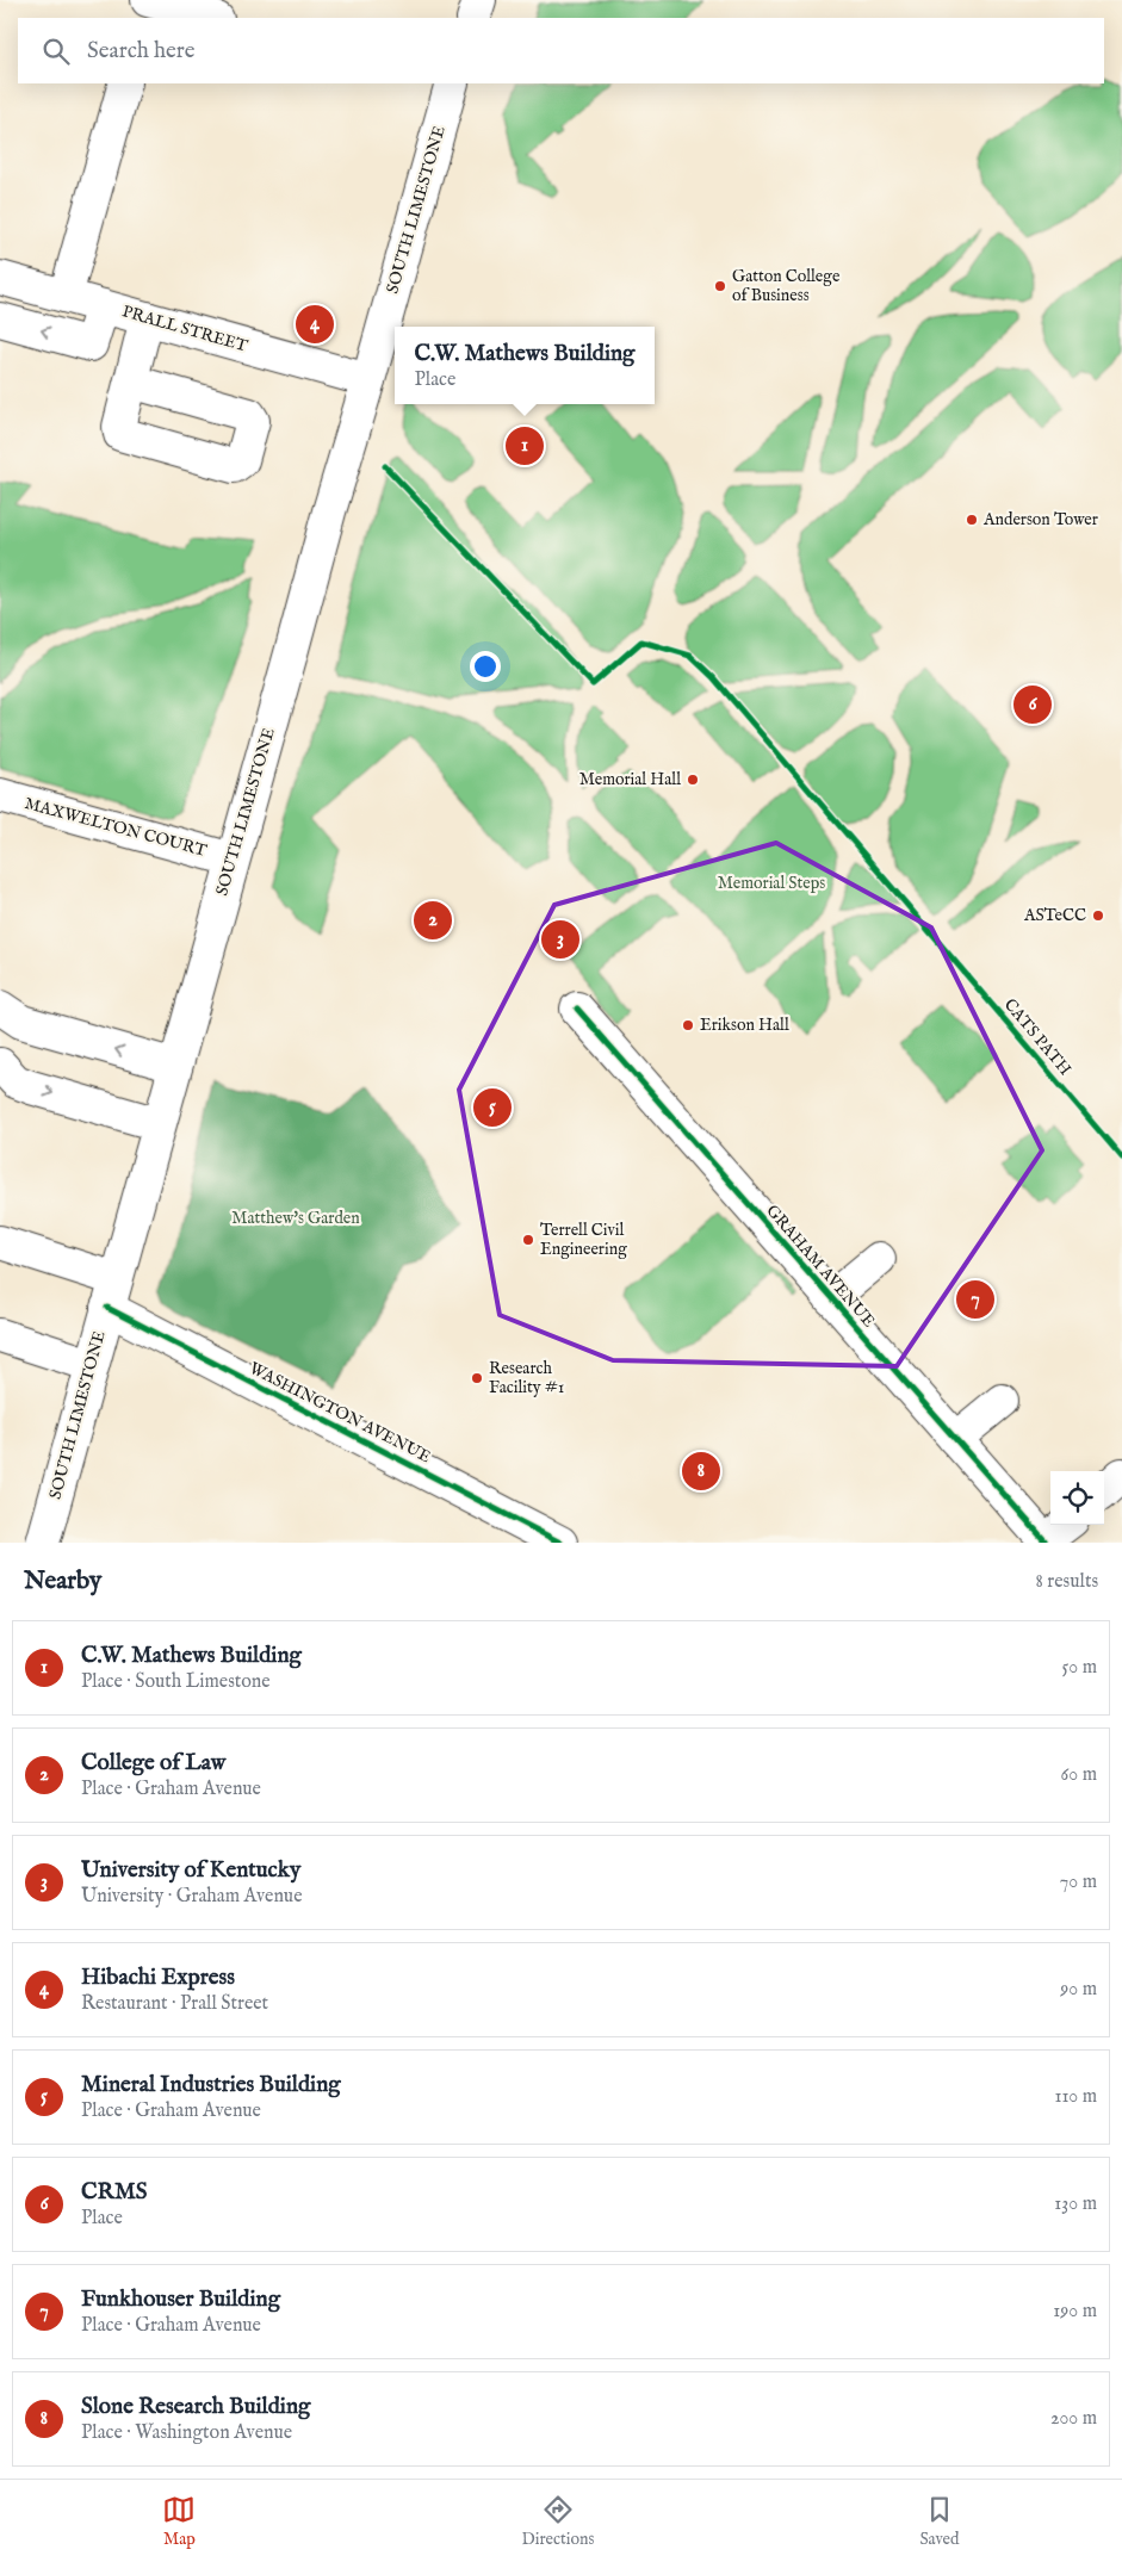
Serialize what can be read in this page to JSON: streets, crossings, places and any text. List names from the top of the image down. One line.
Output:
{"streets":{"street":["SOUTH LIMESTONE","PRALL STREET","MAXWELTON COURT","GRAHAM AVENUE","WASHINGTON AVENUE"],"cycle path":["CATS PATH"]},"crossings":[["SOUTH LIMESTONE","PRALL STREET"],["SOUTH LIMESTONE","MAXWELTON COURT"],["SOUTH LIMESTONE","WASHINGTON AVENUE"]],"parks":["Memorial Steps","Matthew's Garden"],"places":["Gatton College of Business","Anderson Tower","Memorial Hall","ASTeCC","Erikson Hall","Terrell Civil Engineering","Research Facility #1"],"page":{"search":"Search here","pins":["4","1","6","2","3","5","7","8"],"popup":["C.W. Mathews Building","Place"],"heading":["Nearby","8 results"],"list":[{"mark":"1","name":"C.W. Mathews Building","note":"Place · South Limestone","value":"50 m"},{"mark":"2","name":"College of Law","note":"Place · Graham Avenue","value":"60 m"},{"mark":"3","name":"University of Kentucky","note":"University · Graham Avenue","value":"70 m"},{"mark":"4","name":"Hibachi Express","note":"Restaurant · Prall Street","value":"90 m"},{"mark":"5","name":"Mineral Industries Building","note":"Place · Graham Avenue","value":"110 m"},{"mark":"6","name":"CRMS","note":"Place","value":"130 m"},{"mark":"7","name":"Funkhouser Building","note":"Place · Graham Avenue","value":"190 m"},{"mark":"8","name":"Slone Research Building","note":"Place · Washington Avenue","value":"200 m"}],"nav":["Map","Directions","Saved"]}}
